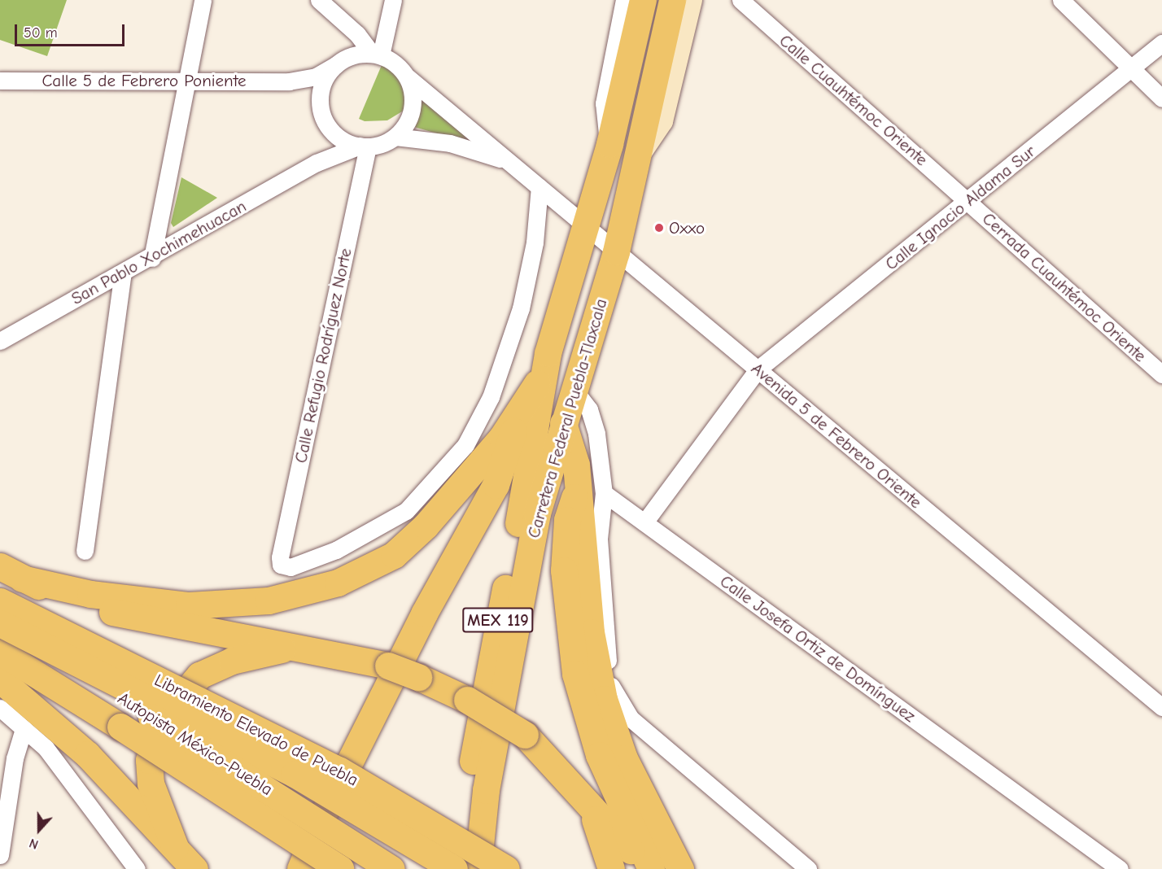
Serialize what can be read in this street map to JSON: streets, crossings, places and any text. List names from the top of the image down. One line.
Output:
{"streets":{"main road":["Carretera Federal Puebla-Tlaxcala","MEX 119","Libramiento Elevado de Puebla","Autopista México-Puebla"],"street":["Calle 5 de Febrero Poniente","Calle Cuauhtémoc Oriente","Calle Ignacio Aldama Sur","San Pablo Xochimehuacan","Cerrada Cuauhtémoc Oriente","Calle Refugio Rodríguez Norte","Avenida 5 de Febrero Oriente","Calle Josefa Ortiz de Domínguez"]},"crossings":[["Calle 5 de Febrero Poniente","San Pablo Xochimehuacan"],["Calle 5 de Febrero Poniente","Calle Refugio Rodríguez Norte"],["Calle 5 de Febrero Poniente","Avenida 5 de Febrero Oriente"],["Calle Cuauhtémoc Oriente","Calle Ignacio Aldama Sur"],["Calle Cuauhtémoc Oriente","Cerrada Cuauhtémoc Oriente"],["Calle Ignacio Aldama Sur","Cerrada Cuauhtémoc Oriente"],["Calle Ignacio Aldama Sur","Avenida 5 de Febrero Oriente"],["Calle Ignacio Aldama Sur","Calle Josefa Ortiz de Domínguez"],["San Pablo Xochimehuacan","Calle Refugio Rodríguez Norte"],["San Pablo Xochimehuacan","Avenida 5 de Febrero Oriente"],["Calle Refugio Rodríguez Norte","Avenida 5 de Febrero Oriente"],["Carretera Federal Puebla-Tlaxcala","Avenida 5 de Febrero Oriente"]],"places":["Oxxo"],"scale_bar":"50 m","north":"bottom"}
